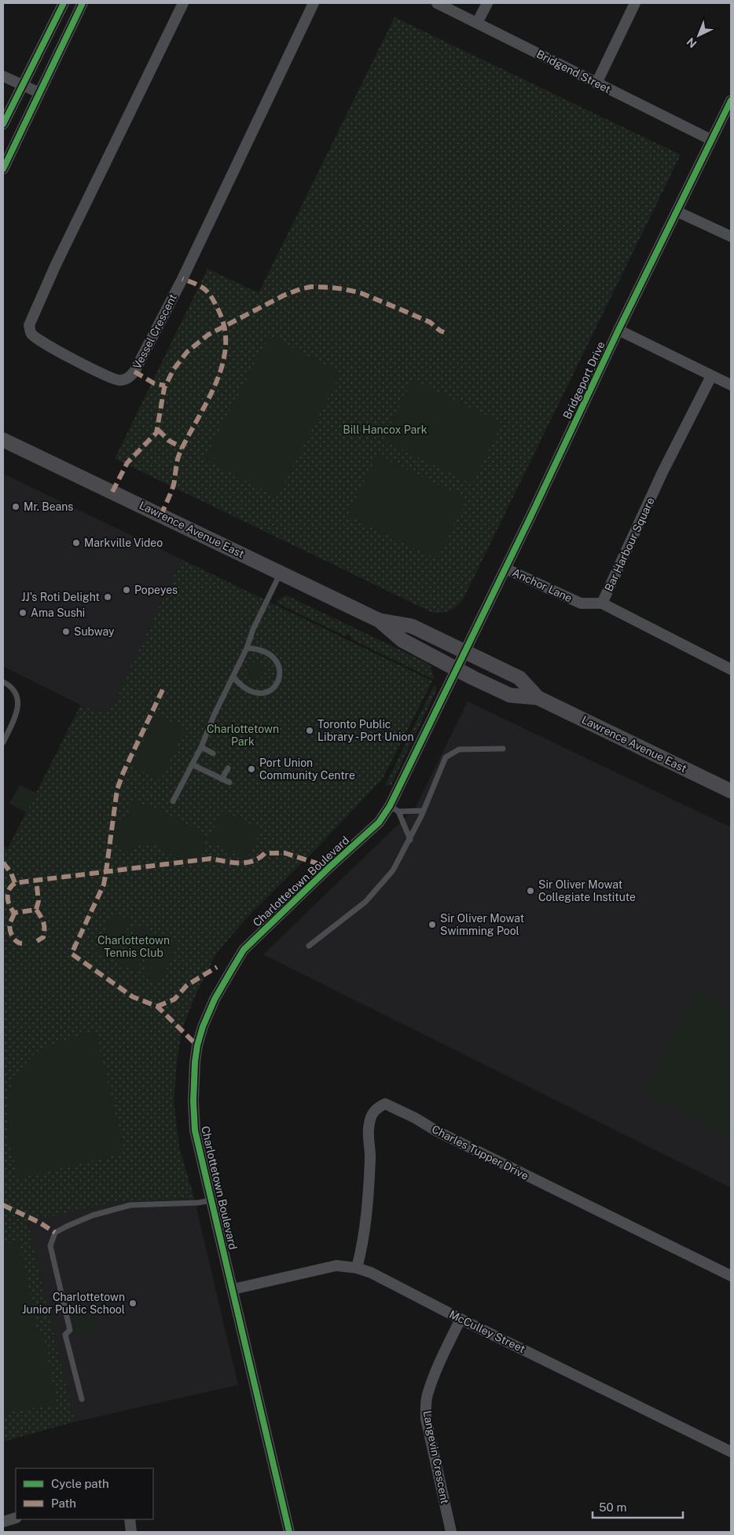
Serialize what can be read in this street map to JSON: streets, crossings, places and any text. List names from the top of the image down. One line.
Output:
{"streets":{"main road":["Lawrence Avenue East"],"street":["Bridgend Street","Vessel Crescent","Bridgeport Drive","Bar Harbour Square","Anchor Lane","Charlottetown Boulevard","Charles Tupper Drive","McCulley Street","Langevin Crescent"]},"crossings":[["Bridgend Street","Bridgeport Drive"],["Bridgeport Drive","Lawrence Avenue East"],["Bridgeport Drive","Anchor Lane"],["Bridgeport Drive","Charlottetown Boulevard"],["Lawrence Avenue East","Charlottetown Boulevard"],["Bar Harbour Square","Anchor Lane"],["Charlottetown Boulevard","McCulley Street"],["Charles Tupper Drive","McCulley Street"],["McCulley Street","Langevin Crescent"]],"parks":["Bill Hancox Park","Charlottetown Park","Charlottetown Tennis Club"],"places":["Mr. Beans","Markville Video","Popeyes","JJ's Roti Delight","Ama Sushi","Subway","Toronto Public Library - Port Union","Port Union Community Centre","Sir Oliver Mowat Collegiate Institute","Sir Oliver Mowat Swimming Pool","Charlottetown Junior Public School"],"legend":["Cycle path","Path"],"scale_bar":"50 m","north":"bottom left"}
